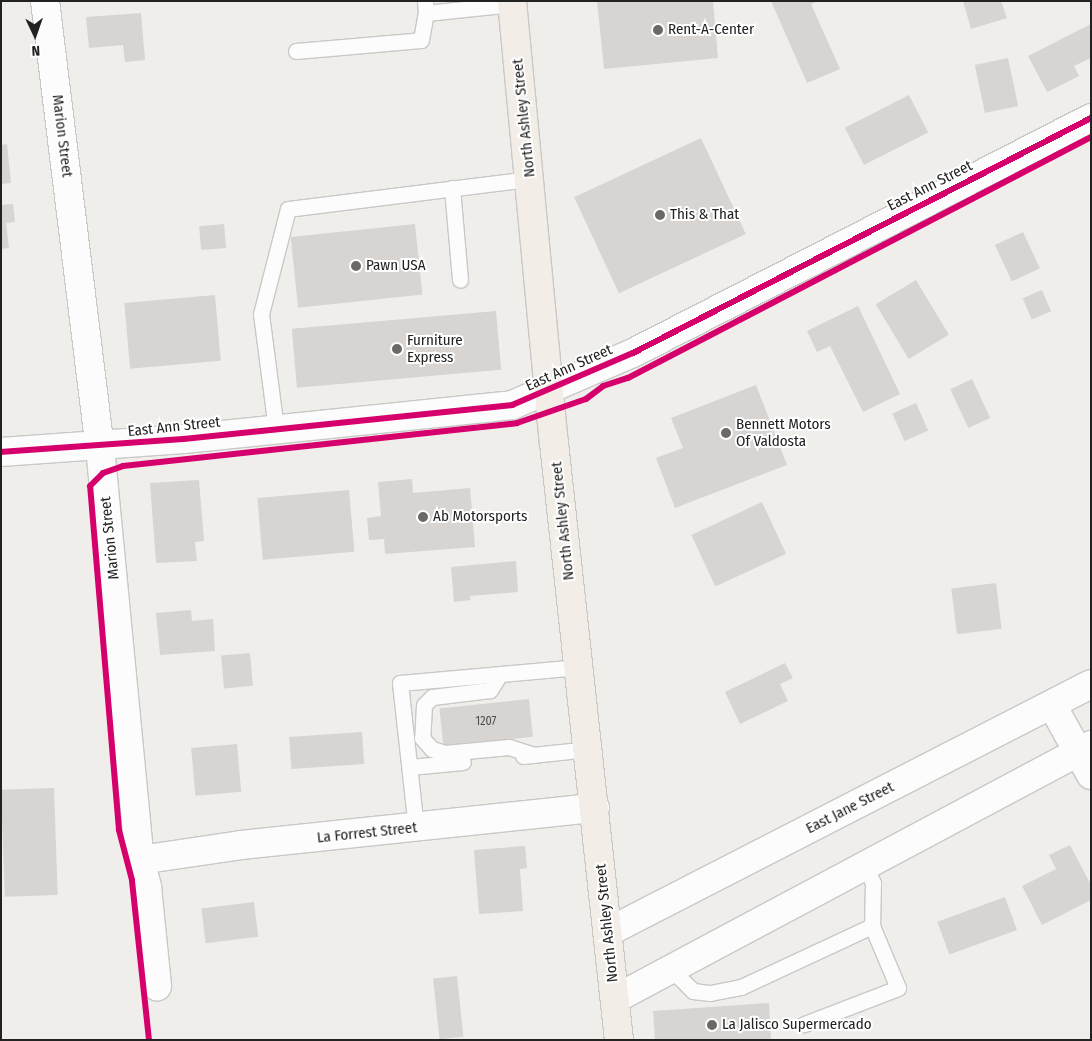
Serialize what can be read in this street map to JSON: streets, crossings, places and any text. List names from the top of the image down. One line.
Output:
{"streets":{"main road":["North Ashley Street"],"street":["Marion Street","East Ann Street","East Jane Street","La Forrest Street"]},"crossings":[["North Ashley Street","East Ann Street"],["North Ashley Street","East Jane Street"],["North Ashley Street","La Forrest Street"],["Marion Street","East Ann Street"],["Marion Street","La Forrest Street"]],"places":["Rent-A-Center","This & That","Pawn USA","Furniture Express","Bennett Motors Of Valdosta","Ab Motorsports","La Jalisco Supermercado"],"house_numbers":["1207"],"north":"bottom"}
